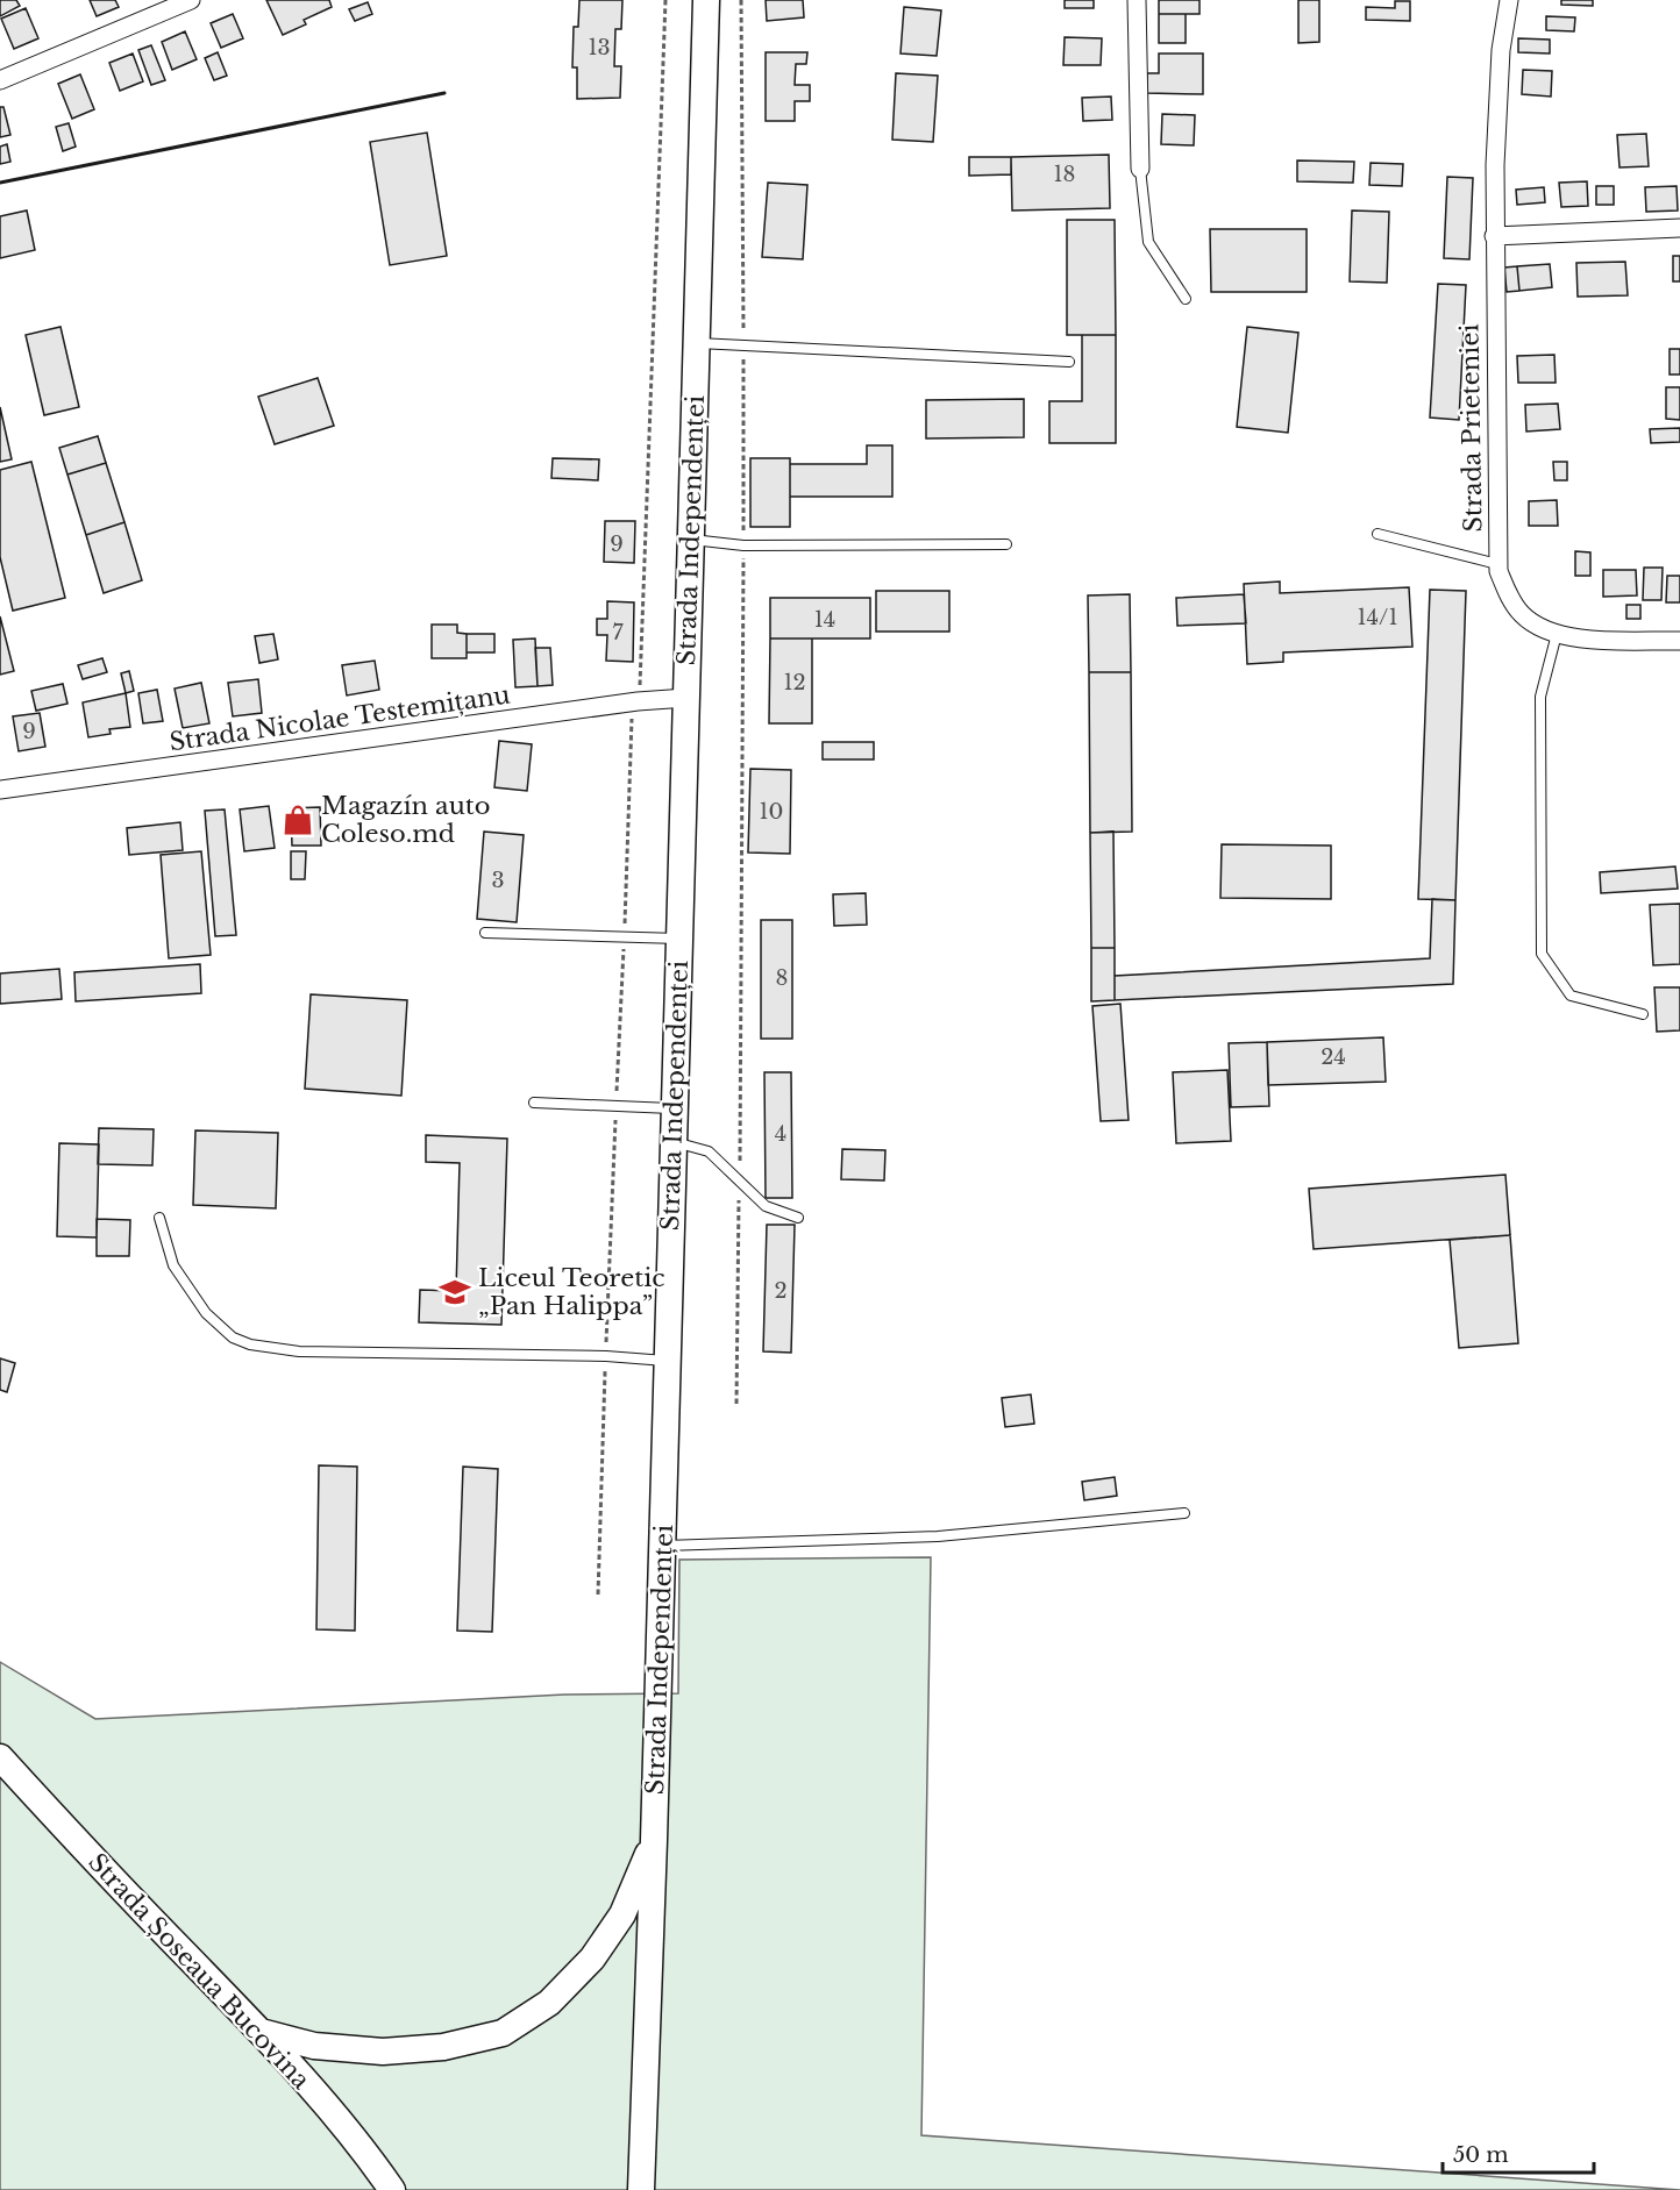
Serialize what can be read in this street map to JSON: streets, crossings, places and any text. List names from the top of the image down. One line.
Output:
{"streets":{"main road":["Strada Independenței","Strada Șoseaua Bucovina"],"street":["Strada Prieteniei","Strada Nicolae Testemițanu"]},"crossings":[["Strada Independenței","Strada Nicolae Testemițanu"]],"places":{"shop":["Magazín auto Coleso.md"],"school or university":["Liceul Teoretic „Pan Halippa”"]},"house_numbers":["13","18","9","14/1","14","7","12","9","10","3","8","24","4","2"],"scale_bar":"50 m"}
